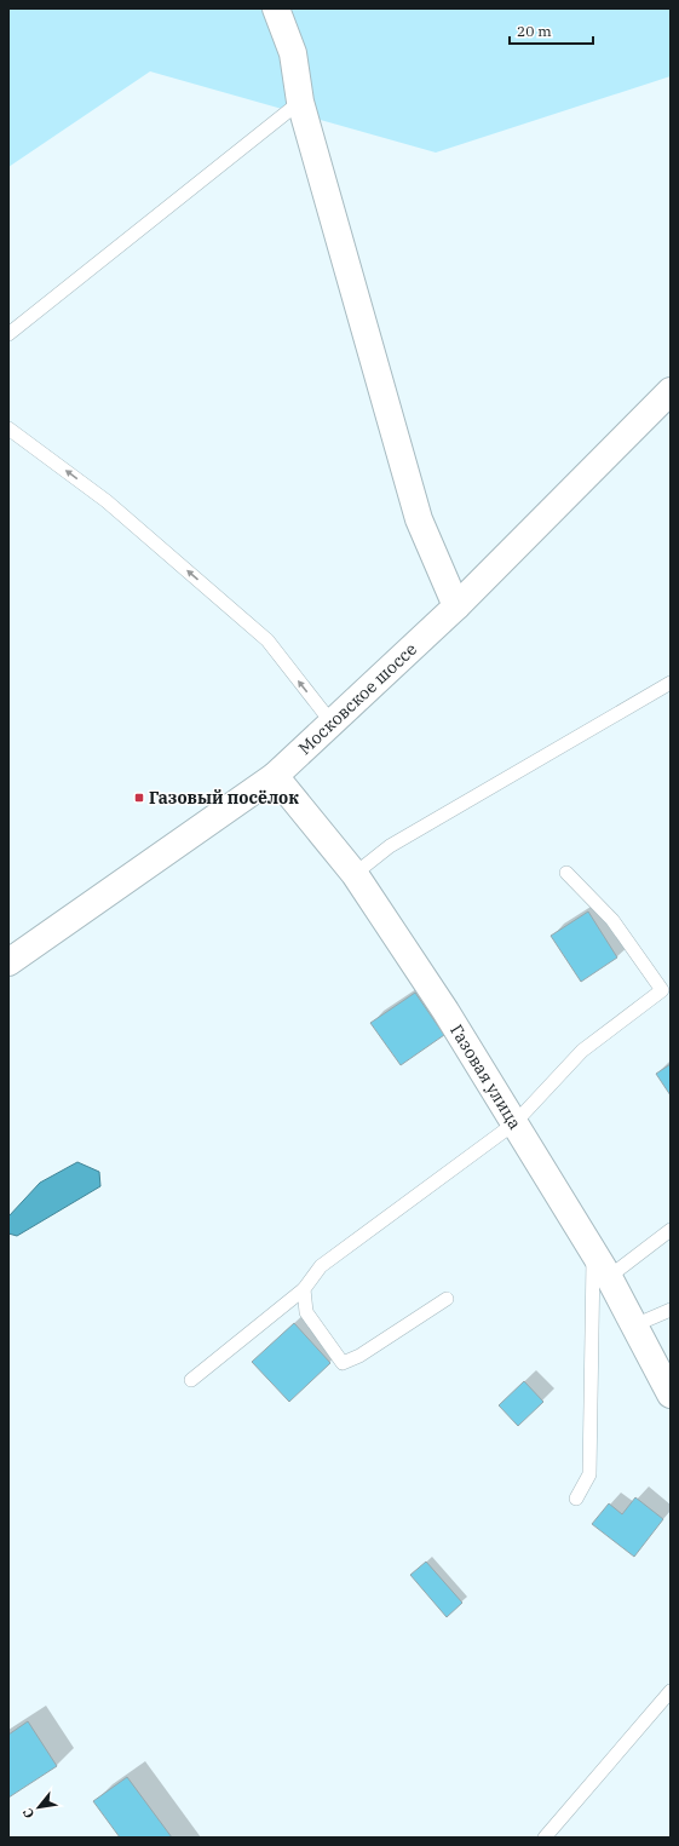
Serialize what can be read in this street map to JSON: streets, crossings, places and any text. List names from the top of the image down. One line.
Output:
{"streets":{"main road":["Московское шоссе","Газовая улица"]},"crossings":[["Московское шоссе","Газовая улица"]],"places":{"transit":["Газовый посёлок"]},"scale_bar":"20 m","north":"bottom left"}
